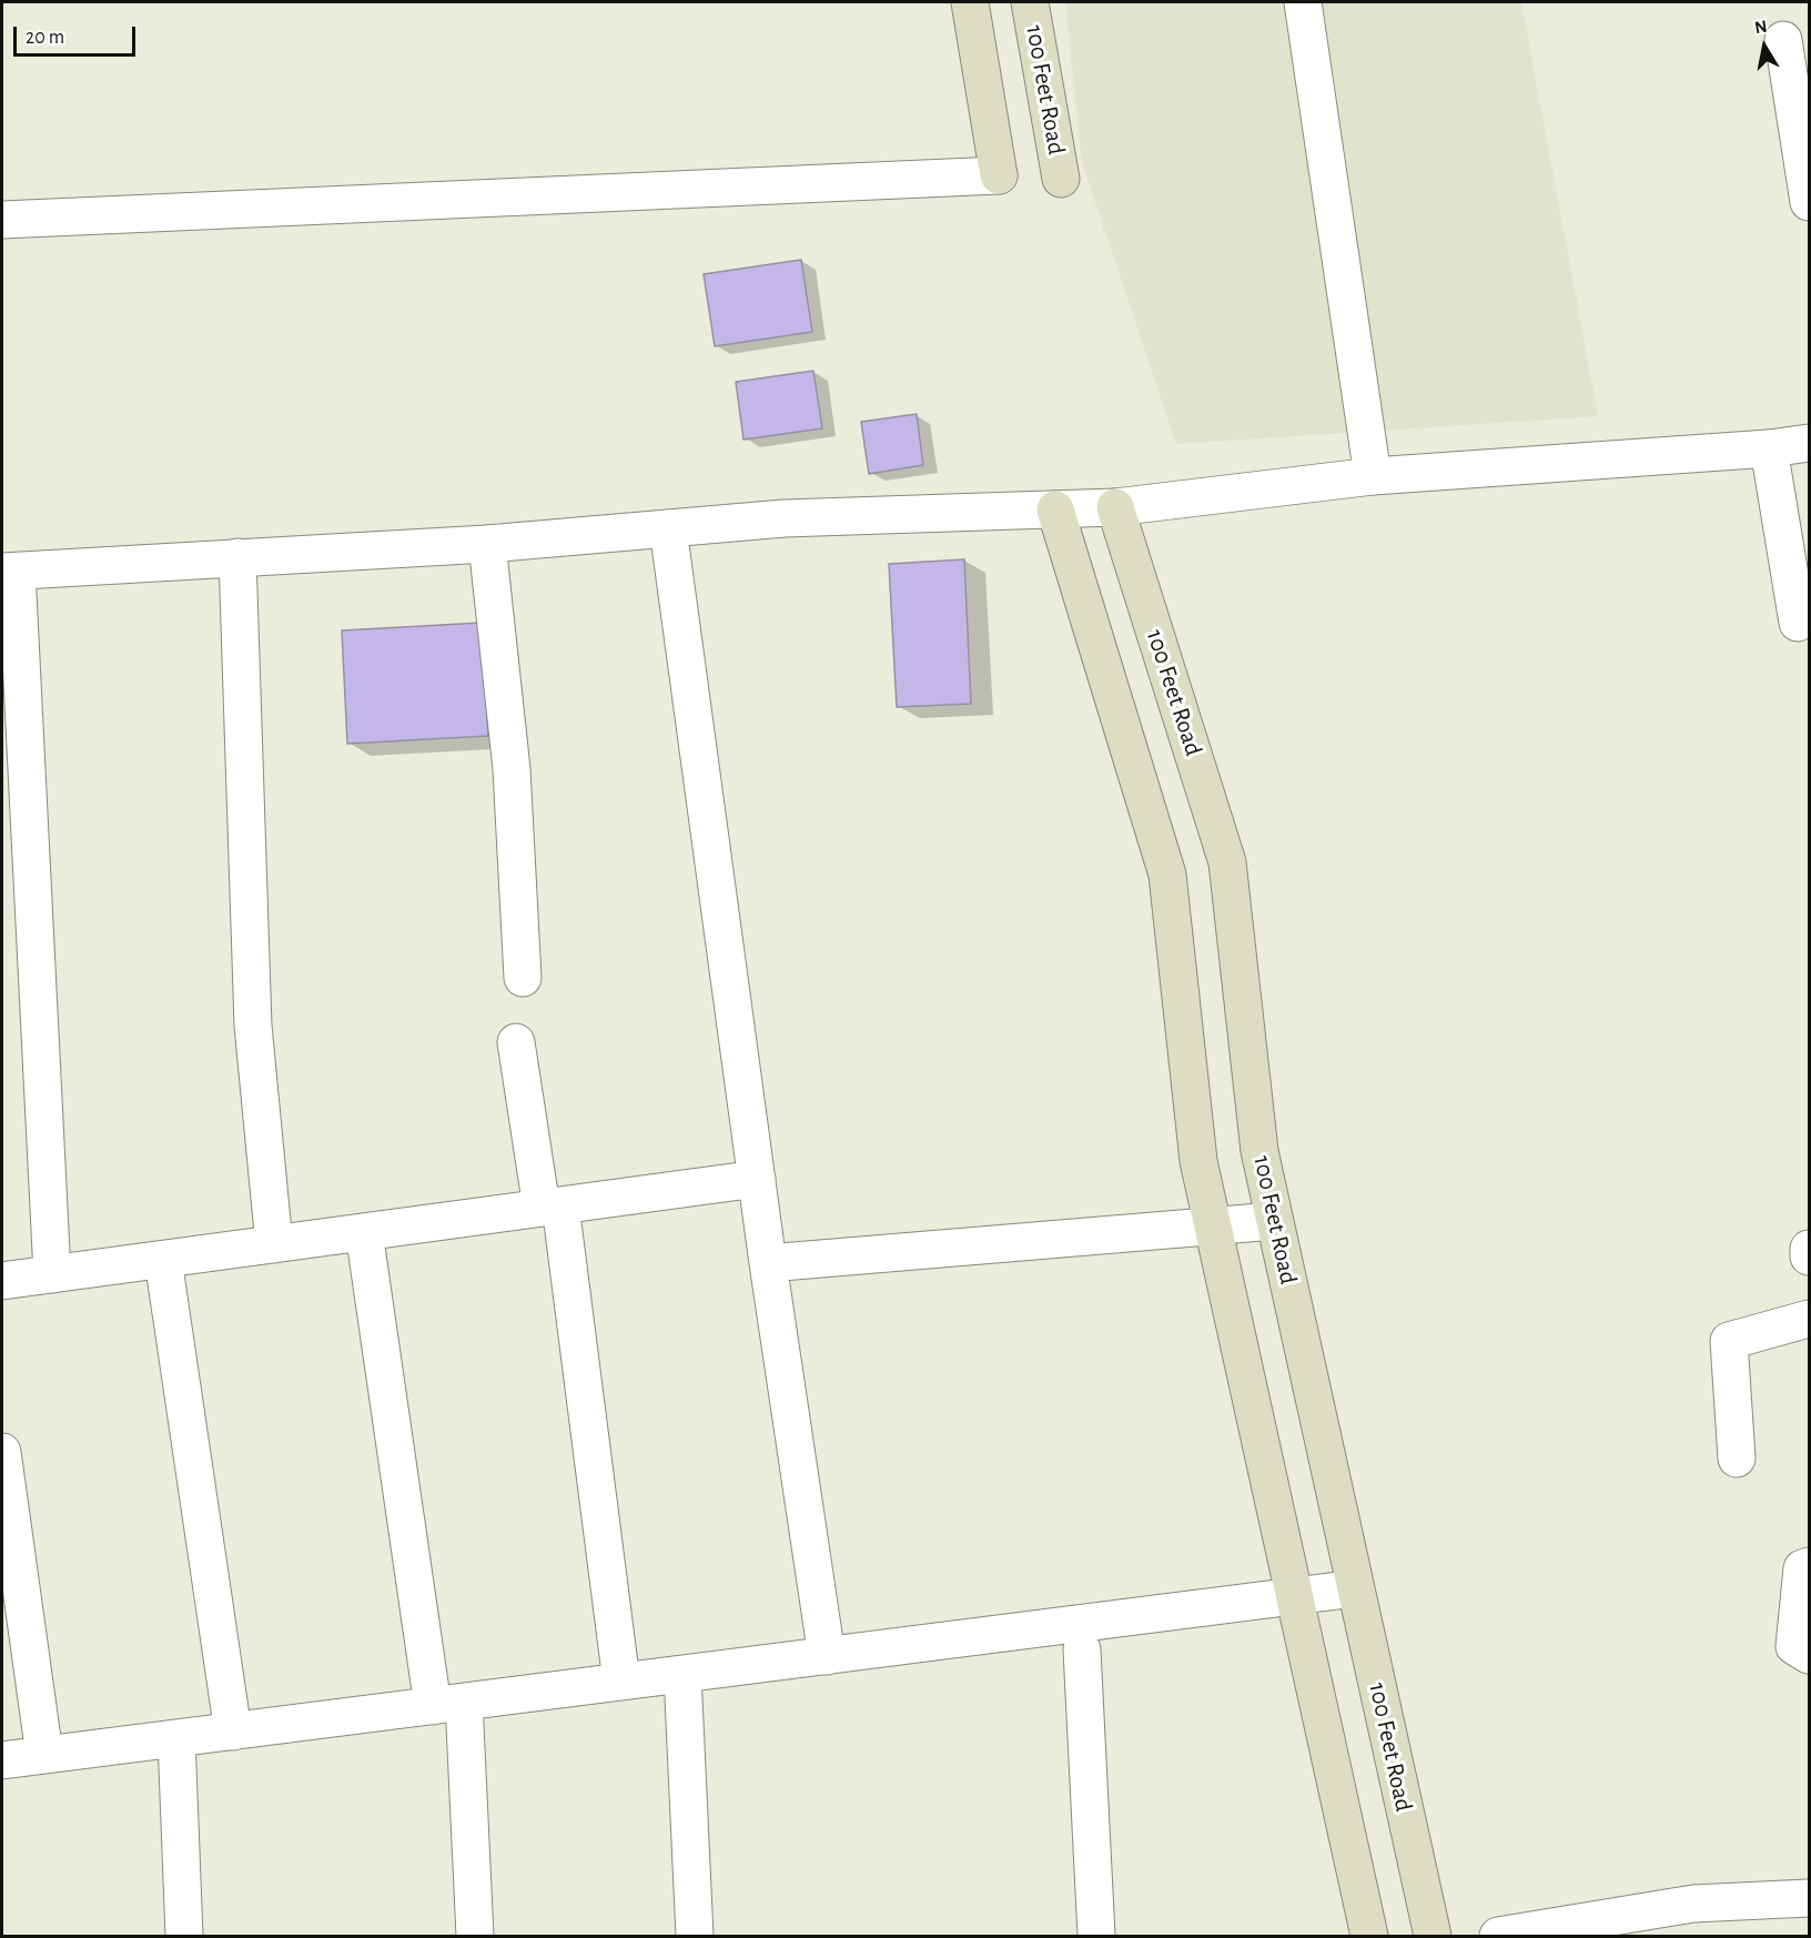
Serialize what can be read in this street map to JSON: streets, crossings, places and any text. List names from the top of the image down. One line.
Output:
{"streets":{"main road":["100 Feet Road"]},"scale_bar":"20 m","north":"top"}
